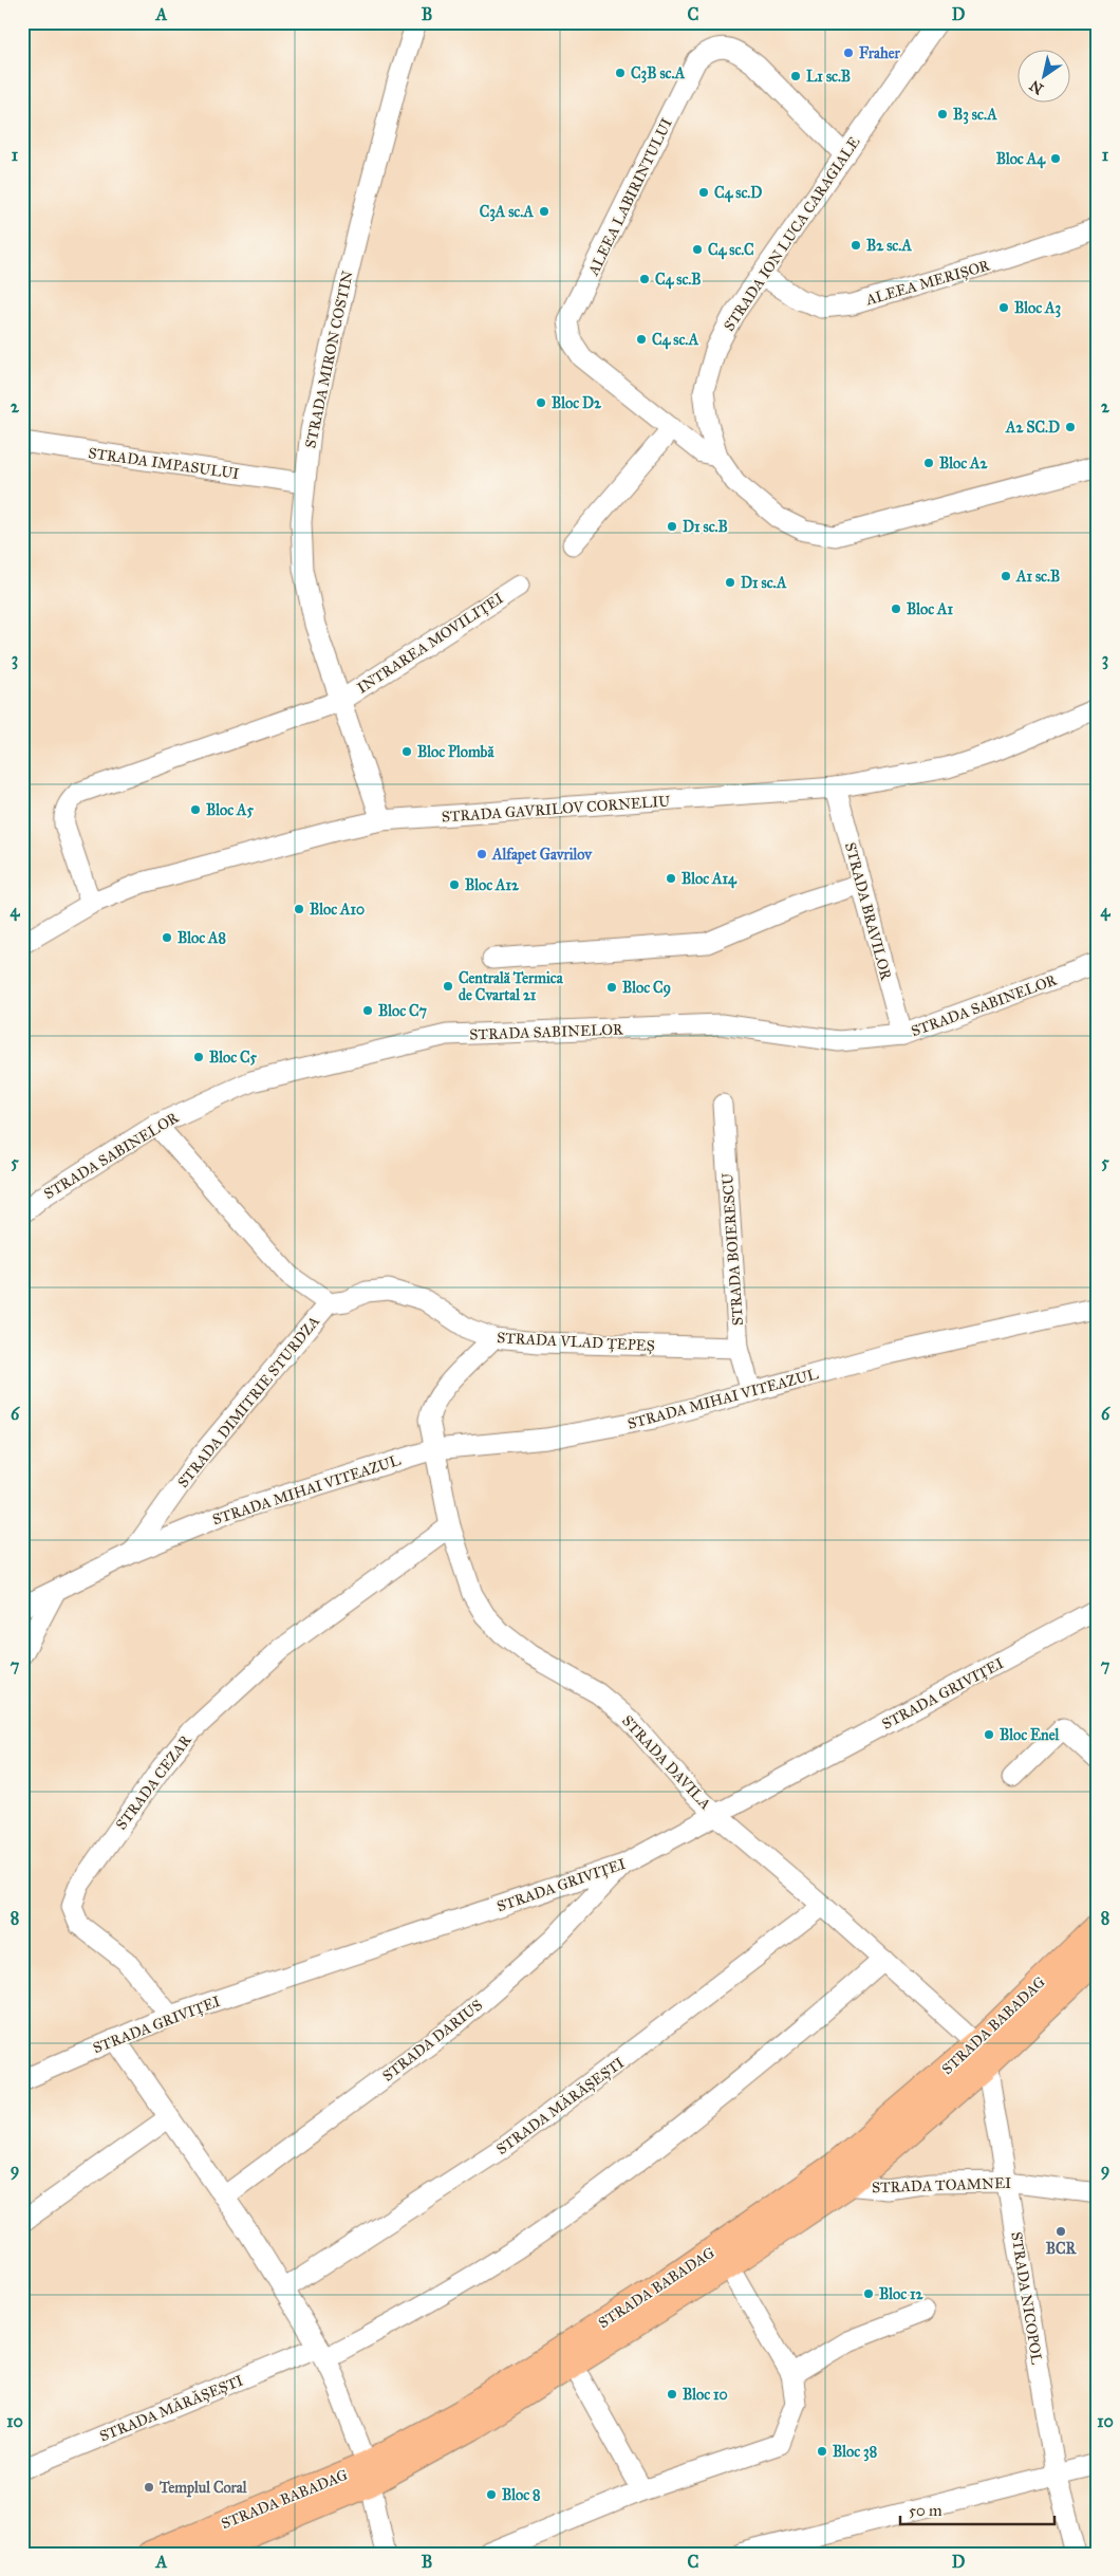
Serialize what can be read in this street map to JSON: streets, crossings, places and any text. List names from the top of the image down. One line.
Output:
{"streets":{"main road":["STRADA BABADAG"],"street":["ALEEA LABIRINTULUI","STRADA ION LUCA CARAGIALE","ALEEA MERIȘOR","STRADA MIRON COSTIN","STRADA IMPASULUI","INTRAREA MOVILIȚEI","STRADA GAVRILOV CORNELIU","STRADA BRAVILOR","STRADA SABINELOR","STRADA BOIERESCU","STRADA VLAD ȚEPEȘ","STRADA MIHAI VITEAZUL","STRADA DIMITRIE STURDZA","STRADA GRIVIȚEI","STRADA DAVILA","STRADA CEZAR","STRADA DARIUS","STRADA MĂRĂȘEȘTI","STRADA TOAMNEI","STRADA NICOPOL"]},"crossings":[["ALEEA LABIRINTULUI","STRADA ION LUCA CARAGIALE"],["STRADA ION LUCA CARAGIALE","ALEEA MERIȘOR"],["STRADA MIRON COSTIN","STRADA IMPASULUI"],["STRADA MIRON COSTIN","INTRAREA MOVILIȚEI"],["STRADA MIRON COSTIN","STRADA GAVRILOV CORNELIU"],["INTRAREA MOVILIȚEI","STRADA GAVRILOV CORNELIU"],["STRADA GAVRILOV CORNELIU","STRADA BRAVILOR"],["STRADA BRAVILOR","STRADA SABINELOR"],["STRADA BOIERESCU","STRADA VLAD ȚEPEȘ"],["STRADA BOIERESCU","STRADA MIHAI VITEAZUL"],["STRADA VLAD ȚEPEȘ","STRADA DIMITRIE STURDZA"],["STRADA VLAD ȚEPEȘ","STRADA DAVILA"],["STRADA MIHAI VITEAZUL","STRADA DIMITRIE STURDZA"],["STRADA MIHAI VITEAZUL","STRADA DAVILA"],["STRADA GRIVIȚEI","STRADA DAVILA"],["STRADA GRIVIȚEI","STRADA CEZAR"],["STRADA GRIVIȚEI","STRADA DARIUS"],["STRADA DAVILA","STRADA CEZAR"],["STRADA DAVILA","STRADA BABADAG"],["STRADA DAVILA","STRADA MĂRĂȘEȘTI"],["STRADA DAVILA","STRADA NICOPOL"],["STRADA BABADAG","STRADA TOAMNEI"],["STRADA BABADAG","STRADA NICOPOL"],["STRADA TOAMNEI","STRADA NICOPOL"]],"places":["Fraher","C3B sc.A","L1 sc.B","B3 sc.A","Bloc A4","C4 sc.D","C3A sc.A","B2 sc.A","C4 sc.C","C4 sc.B","Bloc A3","C4 sc.A","Bloc D2","A2 SC.D","Bloc A2","D1 sc.B","A1 sc.B","D1 sc.A","Bloc A1","Bloc Plombă","Bloc A5","Alfapet Gavrilov","Bloc A14","Bloc A12","Bloc A10","Bloc A8","Centrală Termica de Cvartal 21","Bloc C9","Bloc C7","Bloc C5","Bloc Enel","BCR","Bloc 12","Bloc 10","Bloc 38","Templul Coral","Bloc 8"],"scale_bar":"50 m","north":"bottom left","grid":{"columns":["A","B","C","D"],"rows":["1","2","3","4","5","6","7","8","9","10"]}}
